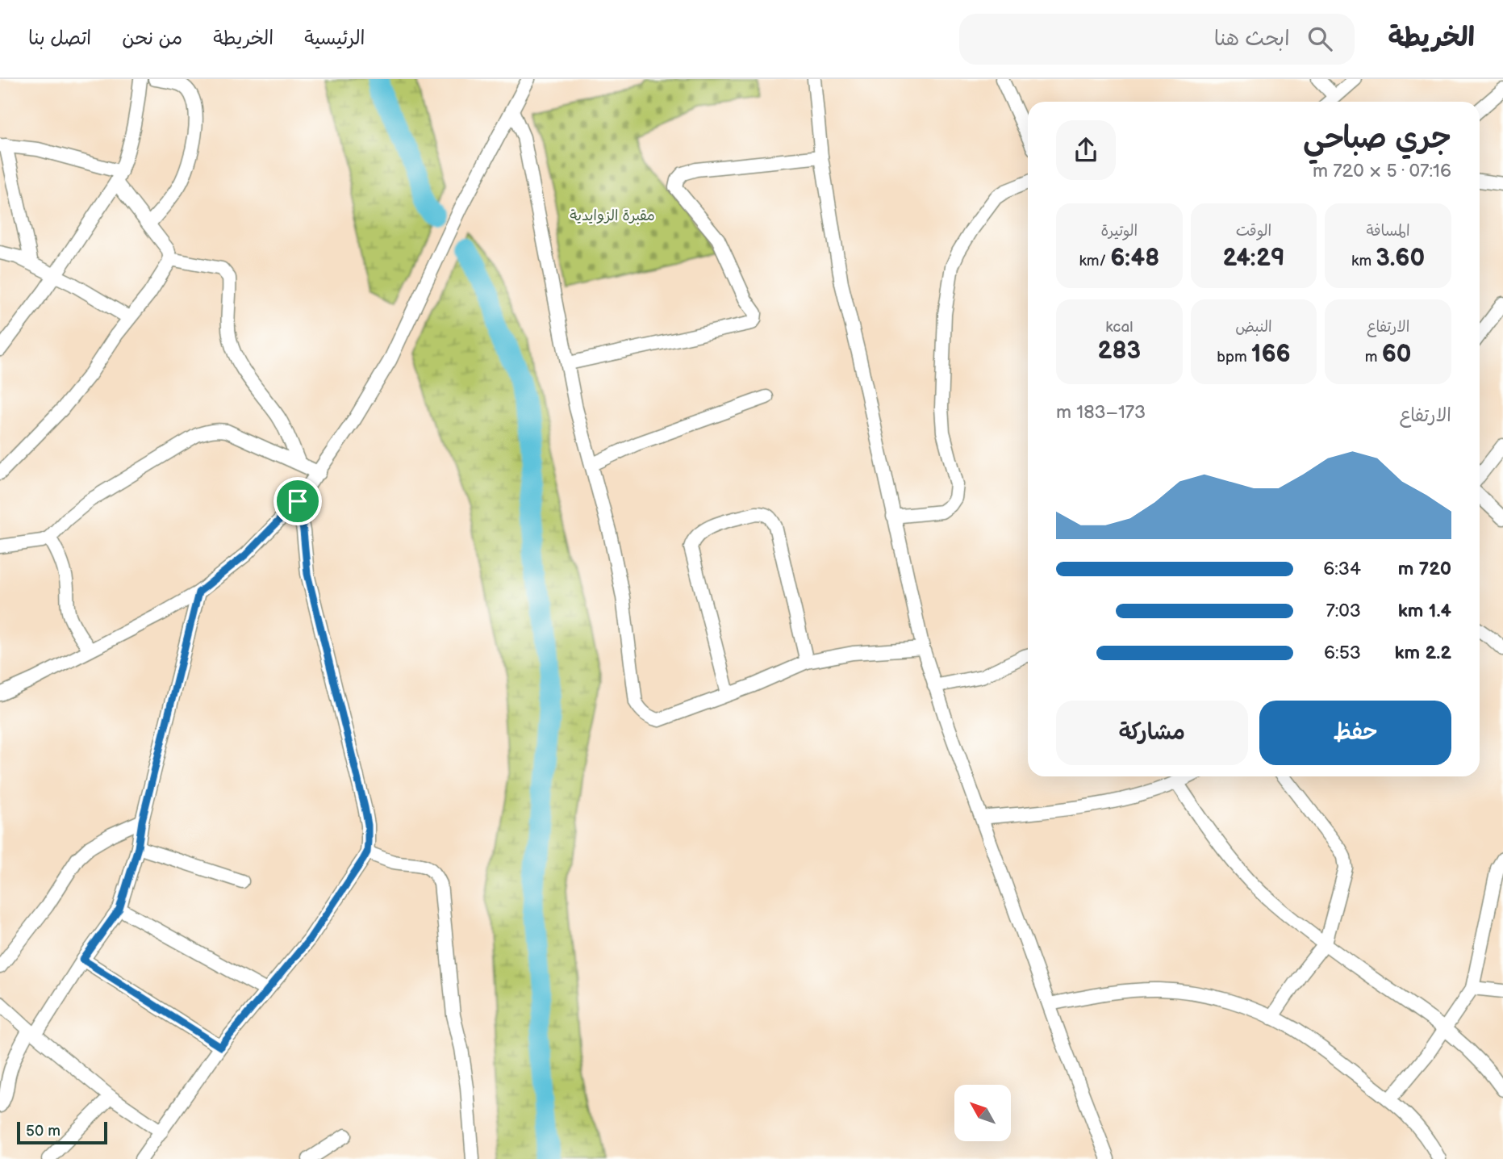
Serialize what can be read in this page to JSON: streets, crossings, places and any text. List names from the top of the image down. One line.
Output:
{"parks":["مقبرة الزوايدية"],"scale_bar":"50 m","north":"top left","page":{"header":"الخريطة","search":"ابحث هنا","nav":["الرئيسية","الخريطة","من نحن","اتصل بنا"],"heading":["جري صباحي","07:16 · 5 × 720 m"],"stats":[["المسافة","3.60 km"],["الوقت","24:29"],["الوتيرة","6:48 /km"],["الارتفاع","60 m"],["النبض","166 bpm"],["kcal","283"]],"chart":["الارتفاع","173–183 m"],"list":[{"name":"720 m","note":"6:34"},{"name":"1.4 km","note":"7:03"},{"name":"2.2 km","note":"6:53"}],"buttons":["حفظ","مشاركة"],"scale":"50 m"}}
